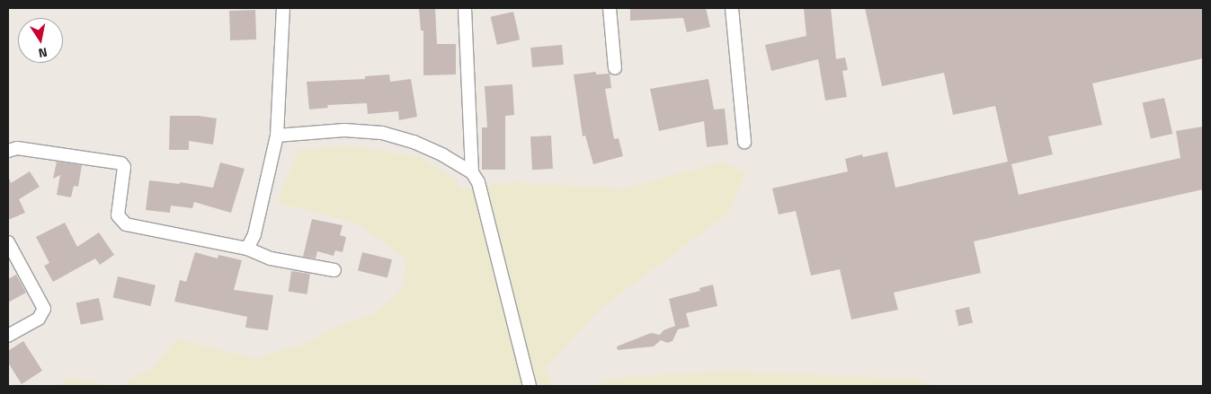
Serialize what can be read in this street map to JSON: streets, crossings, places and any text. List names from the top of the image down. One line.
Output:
{"north":"bottom"}
